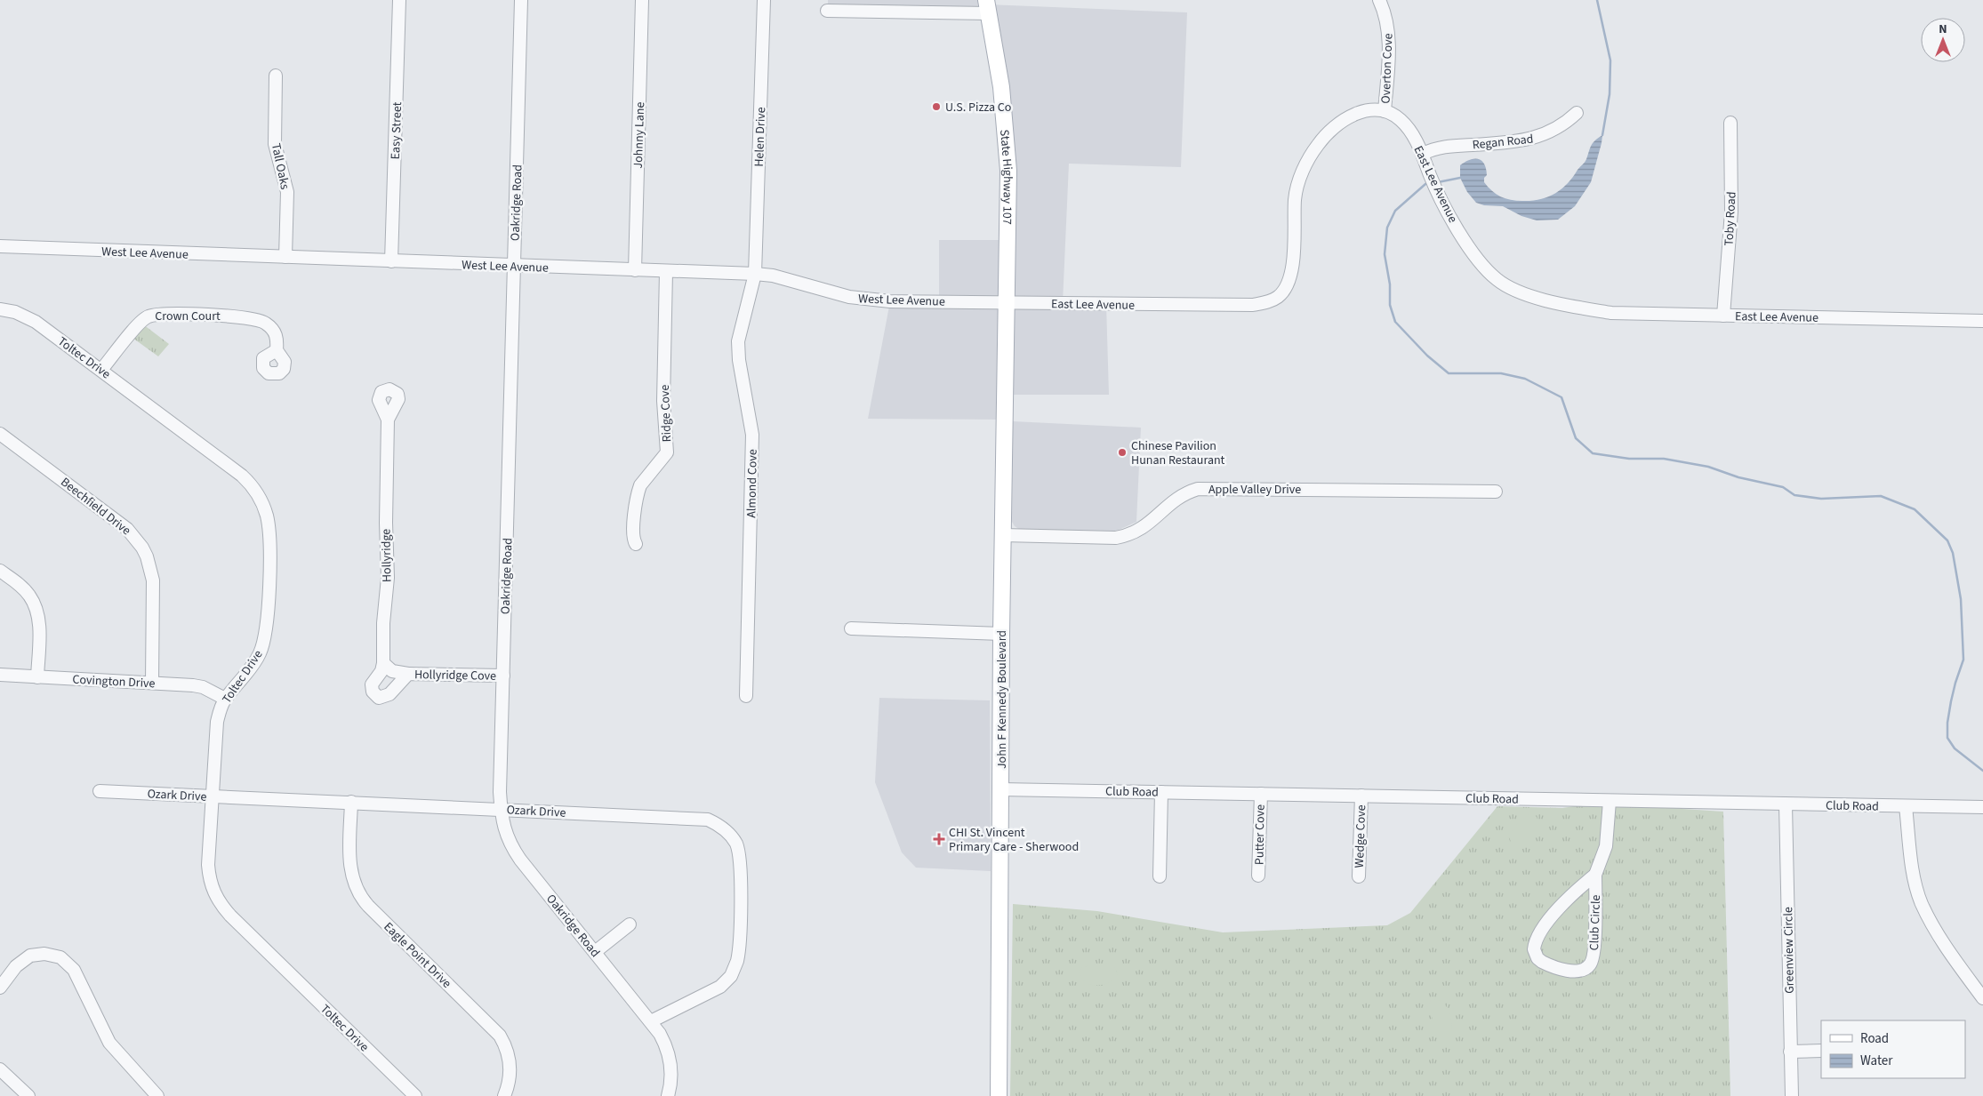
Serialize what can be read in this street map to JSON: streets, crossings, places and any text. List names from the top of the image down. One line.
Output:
{"streets":{"main road":["State Highway 107","John F Kennedy Boulevard"],"street":["Overton Cove","Easy Street","Johnny Lane","Helen Drive","Regan Road","Tall Oaks","East Lee Avenue","Oakridge Road","Toby Road","West Lee Avenue","Crown Court","Toltec Drive","Ridge Cove","Almond Cove","Apple Valley Drive","Beechfield Drive","Hollyridge","Hollyridge Cove","Covington Drive","Club Road","Ozark Drive","Putter Cove","Wedge Cove","Club Circle","Greenview Circle","Eagle Point Drive"]},"crossings":[["Overton Cove","East Lee Avenue"],["Easy Street","West Lee Avenue"],["Johnny Lane","West Lee Avenue"],["Helen Drive","West Lee Avenue"],["Helen Drive","Almond Cove"],["Regan Road","East Lee Avenue"],["Tall Oaks","West Lee Avenue"],["State Highway 107","East Lee Avenue"],["State Highway 107","West Lee Avenue"],["State Highway 107","John F Kennedy Boulevard"],["East Lee Avenue","Toby Road"],["East Lee Avenue","West Lee Avenue"],["East Lee Avenue","John F Kennedy Boulevard"],["Oakridge Road","West Lee Avenue"],["Oakridge Road","Hollyridge Cove"],["Oakridge Road","Ozark Drive"],["West Lee Avenue","Ridge Cove"],["West Lee Avenue","Almond Cove"],["West Lee Avenue","John F Kennedy Boulevard"],["Crown Court","Toltec Drive"],["Toltec Drive","Covington Drive"],["Toltec Drive","Ozark Drive"],["Apple Valley Drive","John F Kennedy Boulevard"],["Beechfield Drive","Covington Drive"],["Hollyridge","Hollyridge Cove"],["John F Kennedy Boulevard","Club Road"],["Club Road","Putter Cove"],["Club Road","Wedge Cove"],["Club Road","Club Circle"],["Club Road","Greenview Circle"],["Ozark Drive","Eagle Point Drive"]],"places":{"other":["U.S. Pizza Co","Chinese Pavilion Hunan Restaurant"],"health":["CHI St. Vincent Primary Care - Sherwood"]},"legend":["Road","Water"],"north":"top"}
